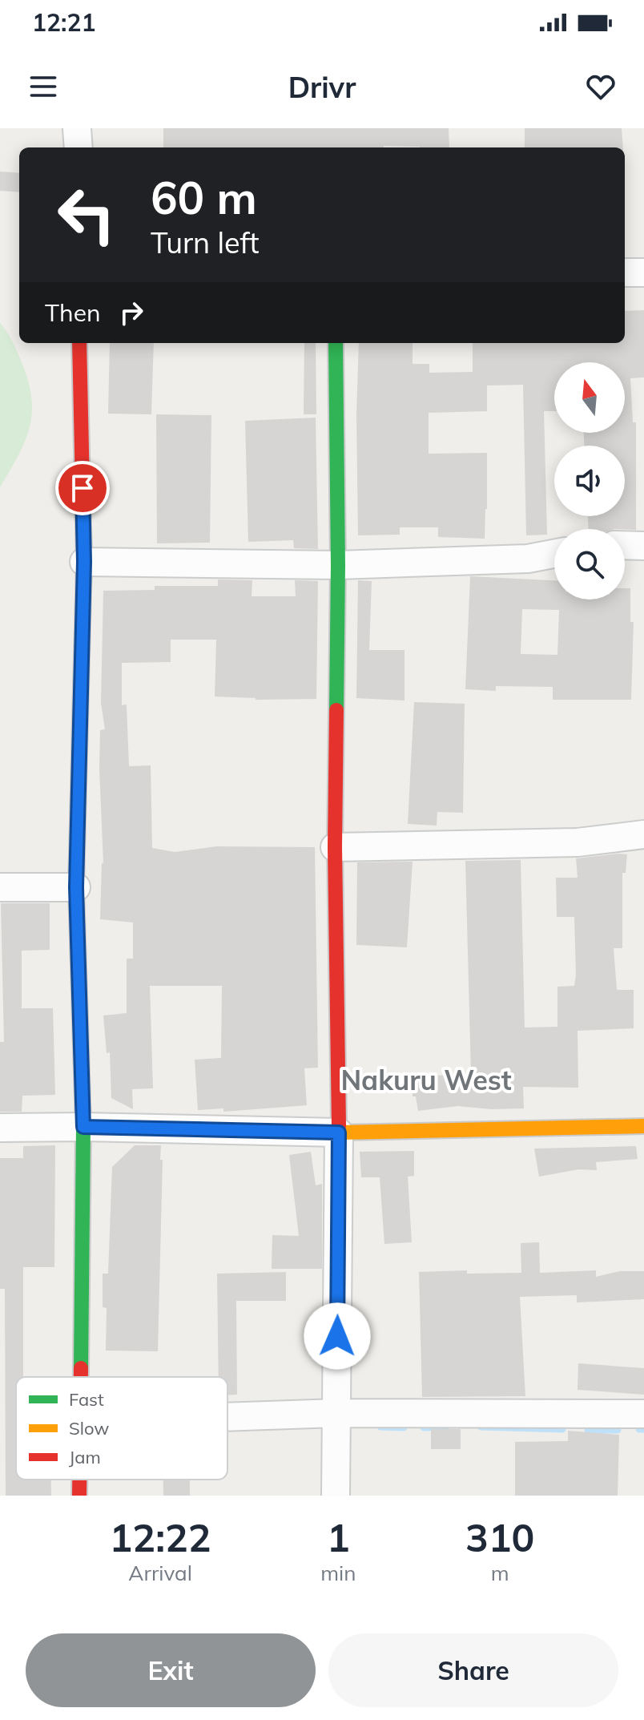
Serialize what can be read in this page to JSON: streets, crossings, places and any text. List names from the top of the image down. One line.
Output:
{"districts":["Nakuru West"],"legend":["Fast","Slow","Jam"],"north":"top","page":{"status":"12:21","header":"Drivr","turn":["60 m","Turn left"],"then":"Then","eta":["12:22","Arrival","1","min","310","m"],"buttons":["Exit","Share"]}}
